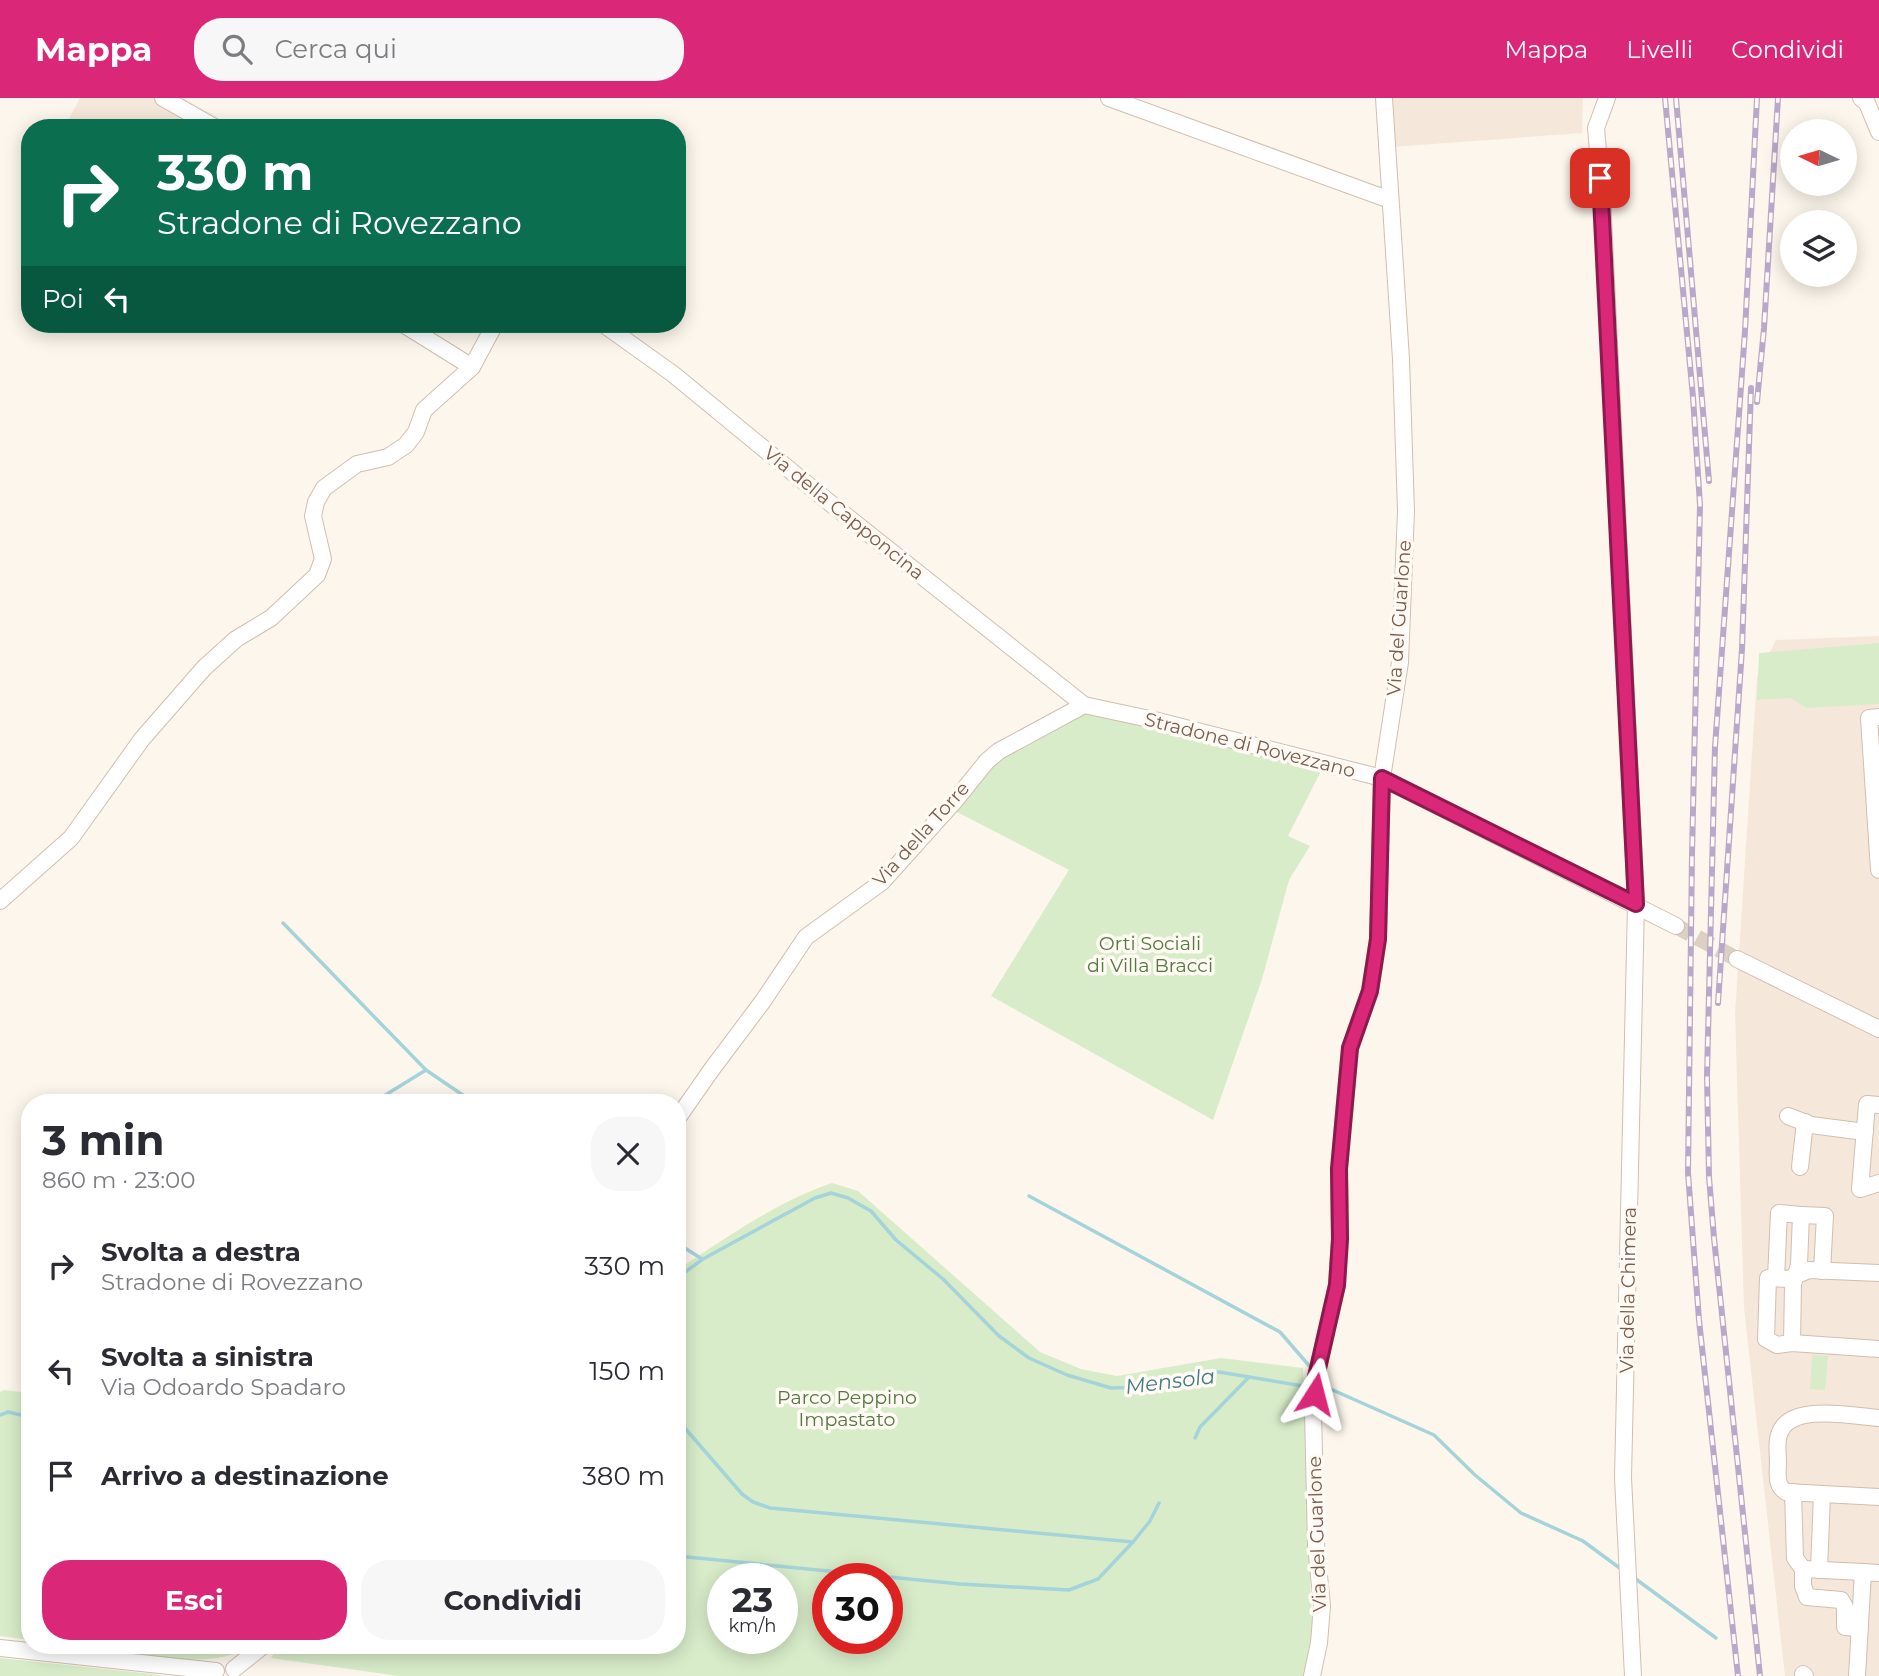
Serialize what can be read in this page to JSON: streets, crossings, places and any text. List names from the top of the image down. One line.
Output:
{"streets":{"street":["Via della Capponcina","Via del Guarlone","Stradone di Rovezzano","Via della Torre","Via della Chimera"]},"crossings":[["Via della Capponcina","Stradone di Rovezzano"],["Via della Capponcina","Via della Torre"],["Via del Guarlone","Stradone di Rovezzano"],["Stradone di Rovezzano","Via della Torre"],["Stradone di Rovezzano","Via della Chimera"]],"water":["Mensola"],"parks":["Orti Sociali di Villa Bracci","Parco Peppino Impastato"],"north":"left","page":{"header":"Mappa","search":"Cerca qui","nav":["Mappa","Livelli","Condividi"],"turn":["330 m","Stradone di Rovezzano"],"then":"Poi","heading":["3 min","860 m · 23:00"],"list":[{"name":"Svolta a destra","note":"Stradone di Rovezzano","value":"330 m"},{"name":"Svolta a sinistra","note":"Via Odoardo Spadaro","value":"150 m"},{"name":"Arrivo a destinazione","value":"380 m"}],"buttons":["Esci","Condividi"],"speed":"23 km/h","limit":"30"}}
